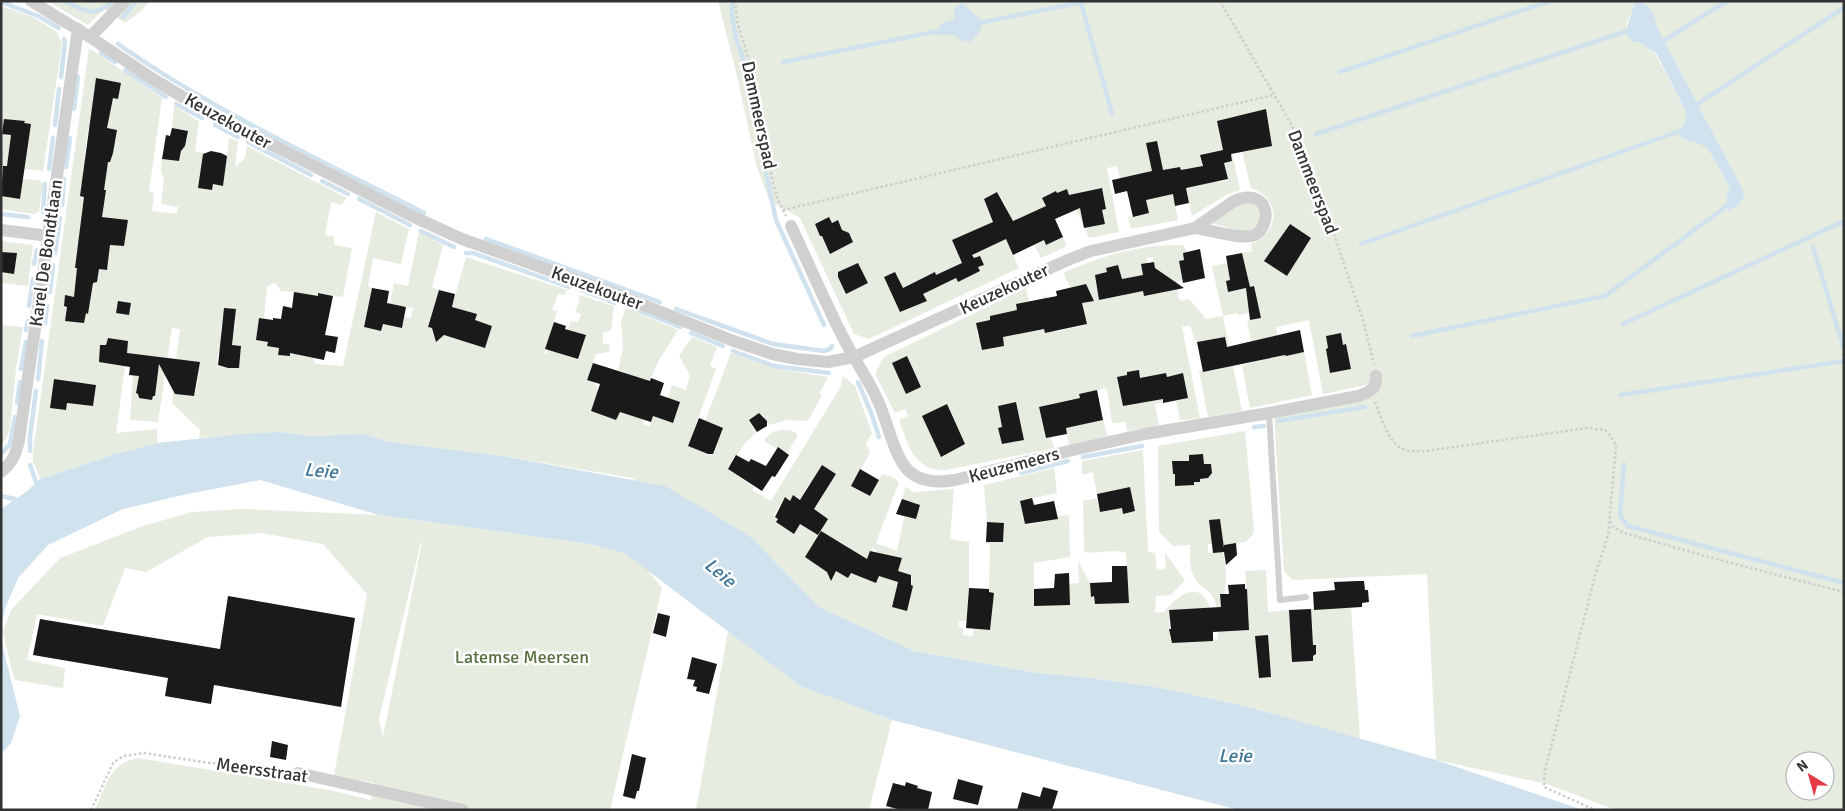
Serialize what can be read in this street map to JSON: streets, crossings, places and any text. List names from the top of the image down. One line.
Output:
{"streets":{"street":["Keuzekouter","Karel De Bondtlaan","Keuzemeers","Meersstraat"],"path":["Dammeerspad"]},"crossings":[["Dammeerspad","Keuzemeers"],["Keuzekouter","Karel De Bondtlaan"],["Keuzekouter","Keuzemeers"]],"water":["Leie"],"parks":["Latemse Meersen"],"north":"top left"}
